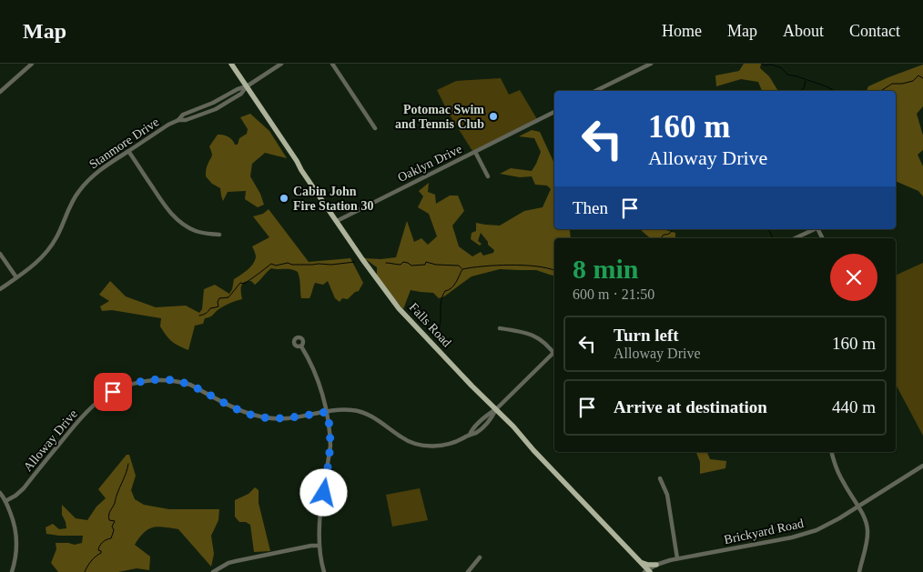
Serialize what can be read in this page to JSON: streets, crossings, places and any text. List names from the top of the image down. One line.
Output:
{"streets":{"main road":["Falls Road"],"street":["Stanmore Drive","Oaklyn Drive","Alloway Drive","Brickyard Road"]},"crossings":[["Stanmore Drive","Falls Road"],["Oaklyn Drive","Falls Road"],["Falls Road","Alloway Drive"],["Falls Road","Brickyard Road"]],"places":["Potomac Swim and Tennis Club","Cabin John Fire Station 30"],"page":{"header":"Map","nav":["Home","Map","About","Contact"],"turn":["160 m","Alloway Drive"],"then":"Then","heading":["8 min","600 m · 21:50"],"list":[{"name":"Turn left","note":"Alloway Drive","value":"160 m"},{"name":"Arrive at destination","value":"440 m"}]}}
